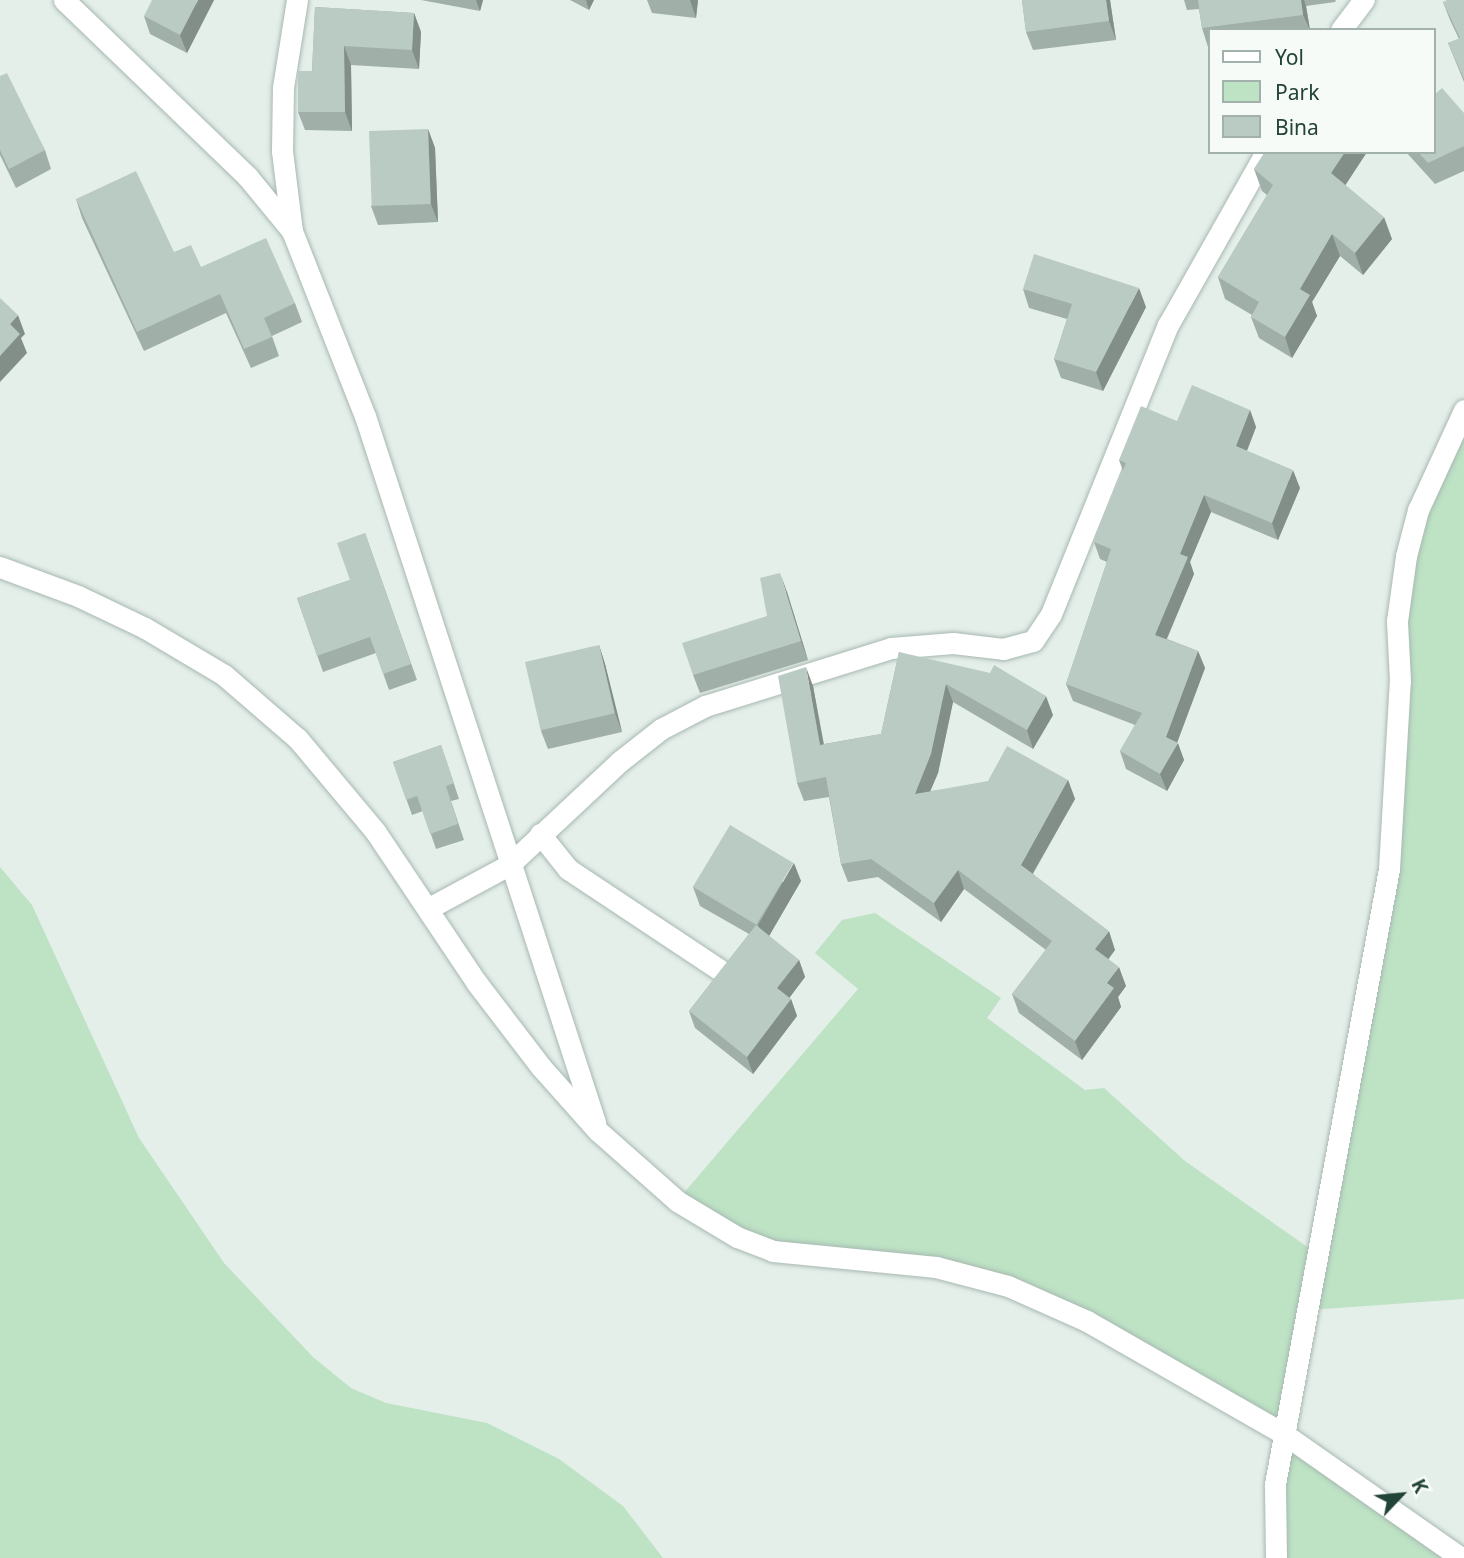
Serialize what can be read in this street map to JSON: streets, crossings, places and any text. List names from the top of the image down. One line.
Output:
{"legend":["Yol","Park","Bina"],"north":"top right"}
